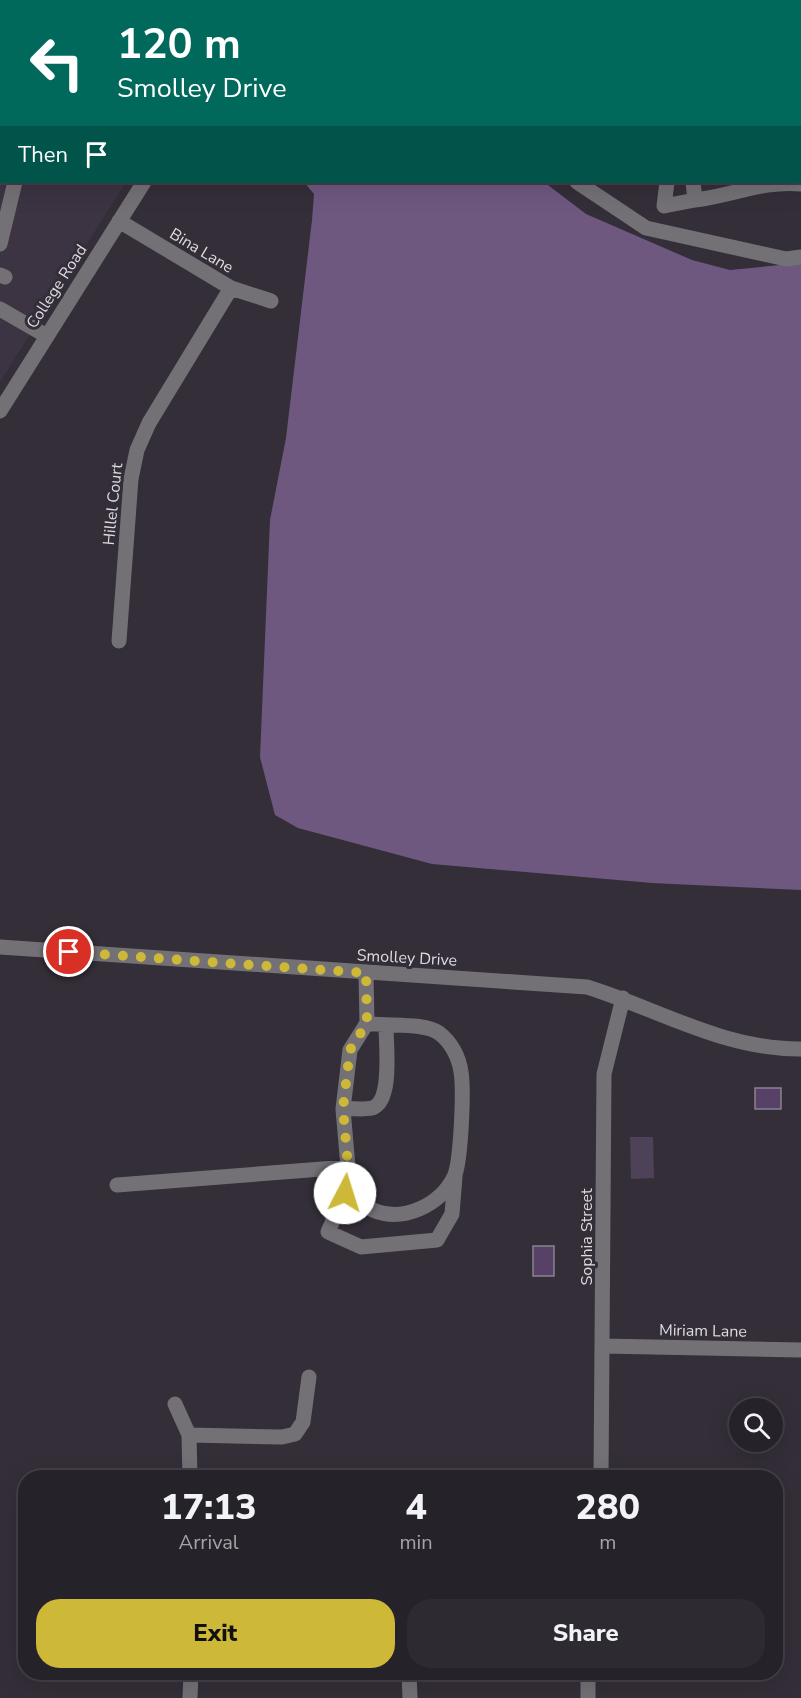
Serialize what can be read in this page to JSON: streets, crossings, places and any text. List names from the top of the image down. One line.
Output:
{"streets":{"street":["Bina Lane","College Road","Hillel Court","Smolley Drive","Sophia Street","Miriam Lane"]},"crossings":[["Bina Lane","College Road"],["Bina Lane","Hillel Court"],["Smolley Drive","Sophia Street"],["Sophia Street","Miriam Lane"]],"page":{"turn":["120 m","Smolley Drive"],"then":"Then","eta":["17:13","Arrival","4","min","280","m"],"buttons":["Exit","Share"]}}
